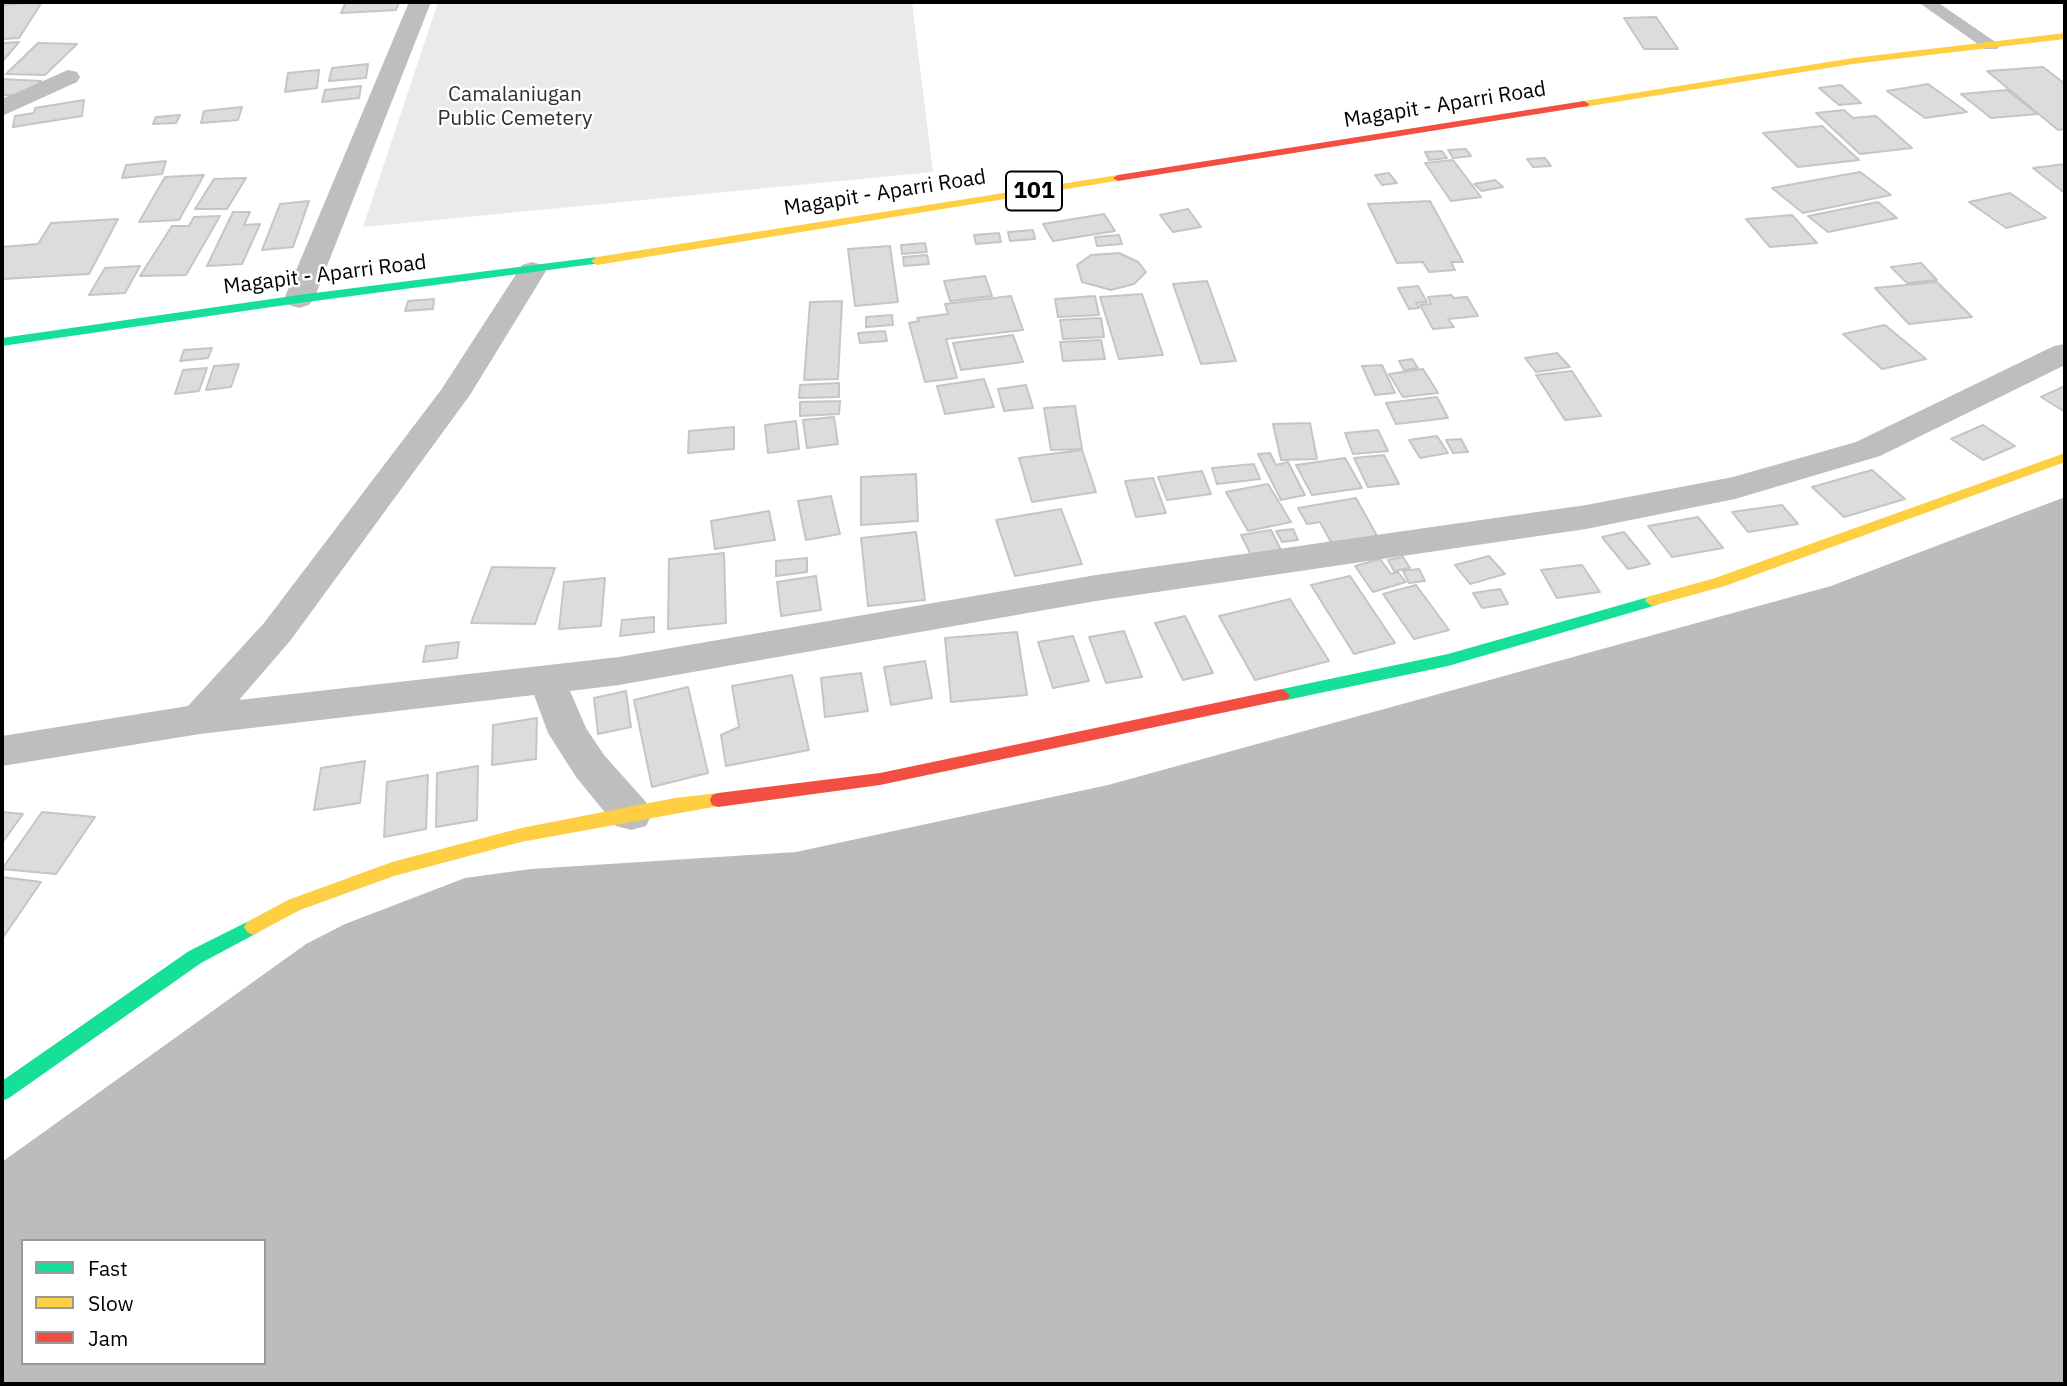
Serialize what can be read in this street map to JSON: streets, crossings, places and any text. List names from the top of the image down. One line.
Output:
{"streets":{"main road":["Magapit - Aparri Road","101"]},"parks":["Camalaniugan Public Cemetery"],"legend":["Fast","Slow","Jam"]}
